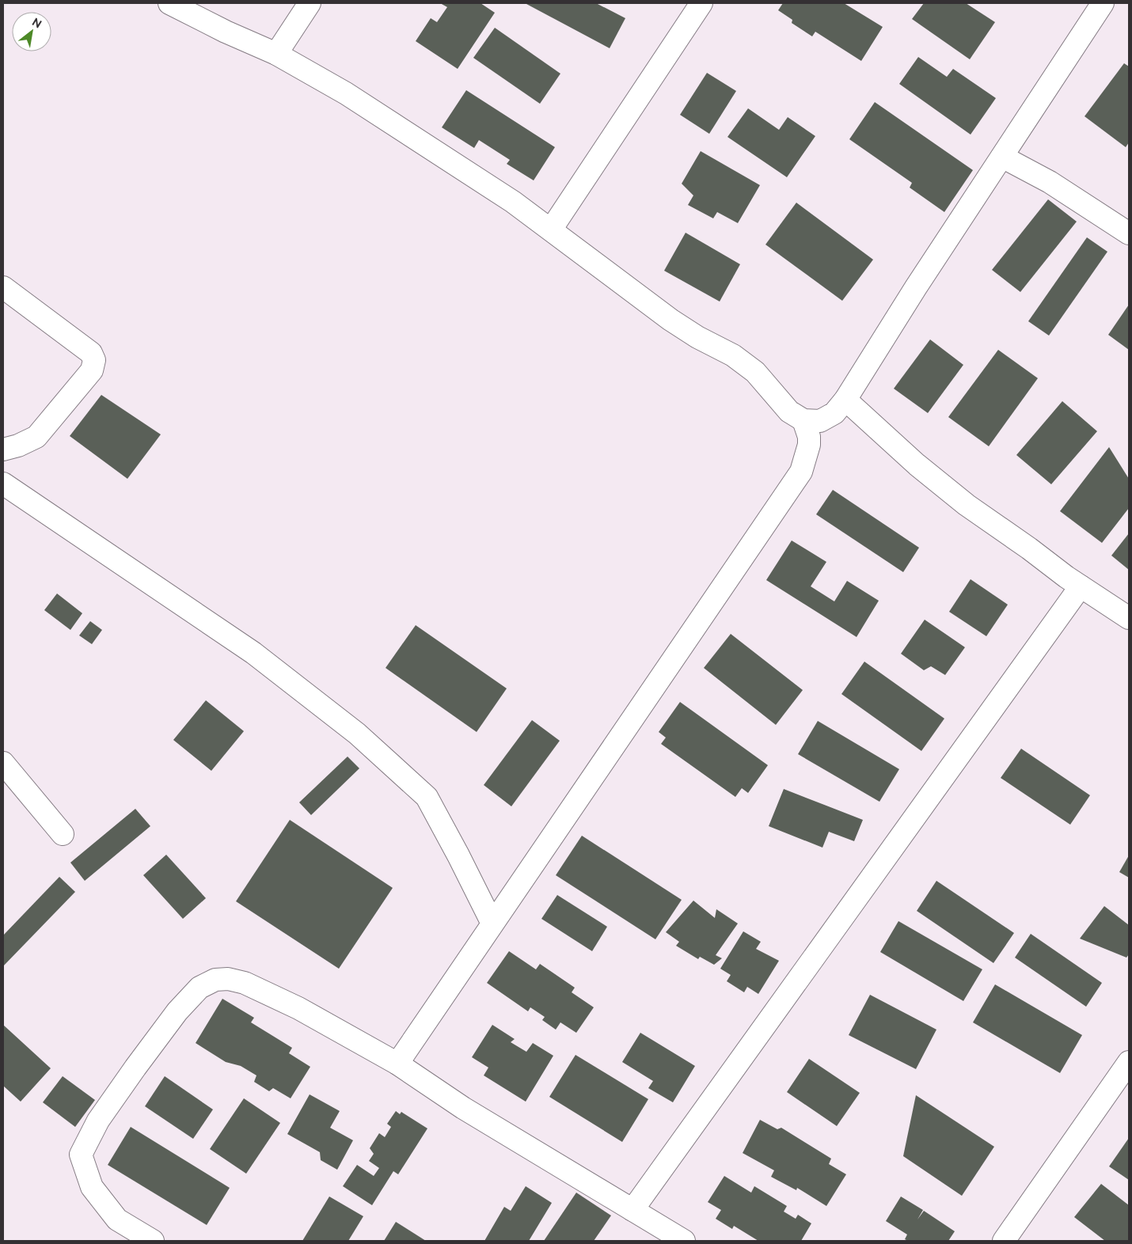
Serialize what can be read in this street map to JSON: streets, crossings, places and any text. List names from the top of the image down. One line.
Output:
{"north":"top right"}
